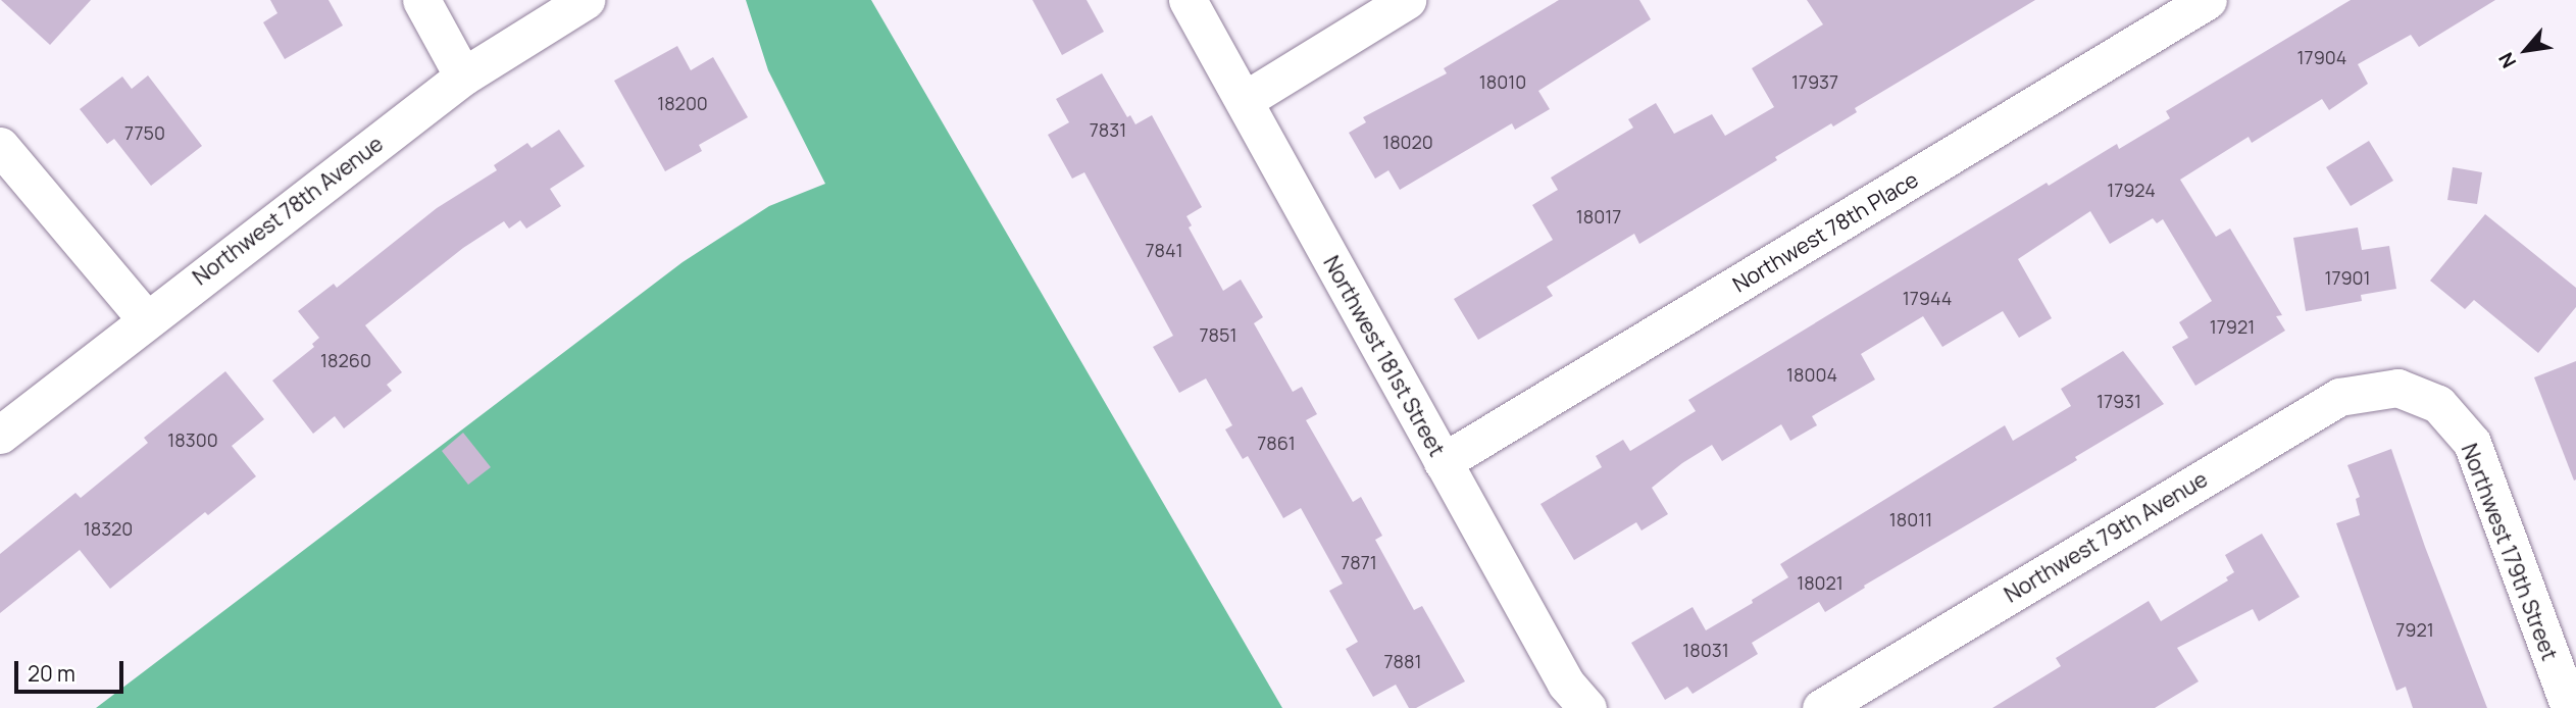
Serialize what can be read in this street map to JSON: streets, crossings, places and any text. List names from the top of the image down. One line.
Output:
{"streets":{"street":["Northwest 78th Avenue","Northwest 78th Place","Northwest 181st Street","Northwest 79th Avenue","Northwest 179th Street"]},"crossings":[["Northwest 78th Place","Northwest 181st Street"],["Northwest 79th Avenue","Northwest 179th Street"]],"house_numbers":["17904","18010","17937","18200","7831","7750","18020","17924","18017","7841","17901","17944","17921","7851","18260","18004","17931","18300","7861","18011","18320","7871","18021","7921","18031","7881"],"scale_bar":"20 m","north":"bottom left"}
